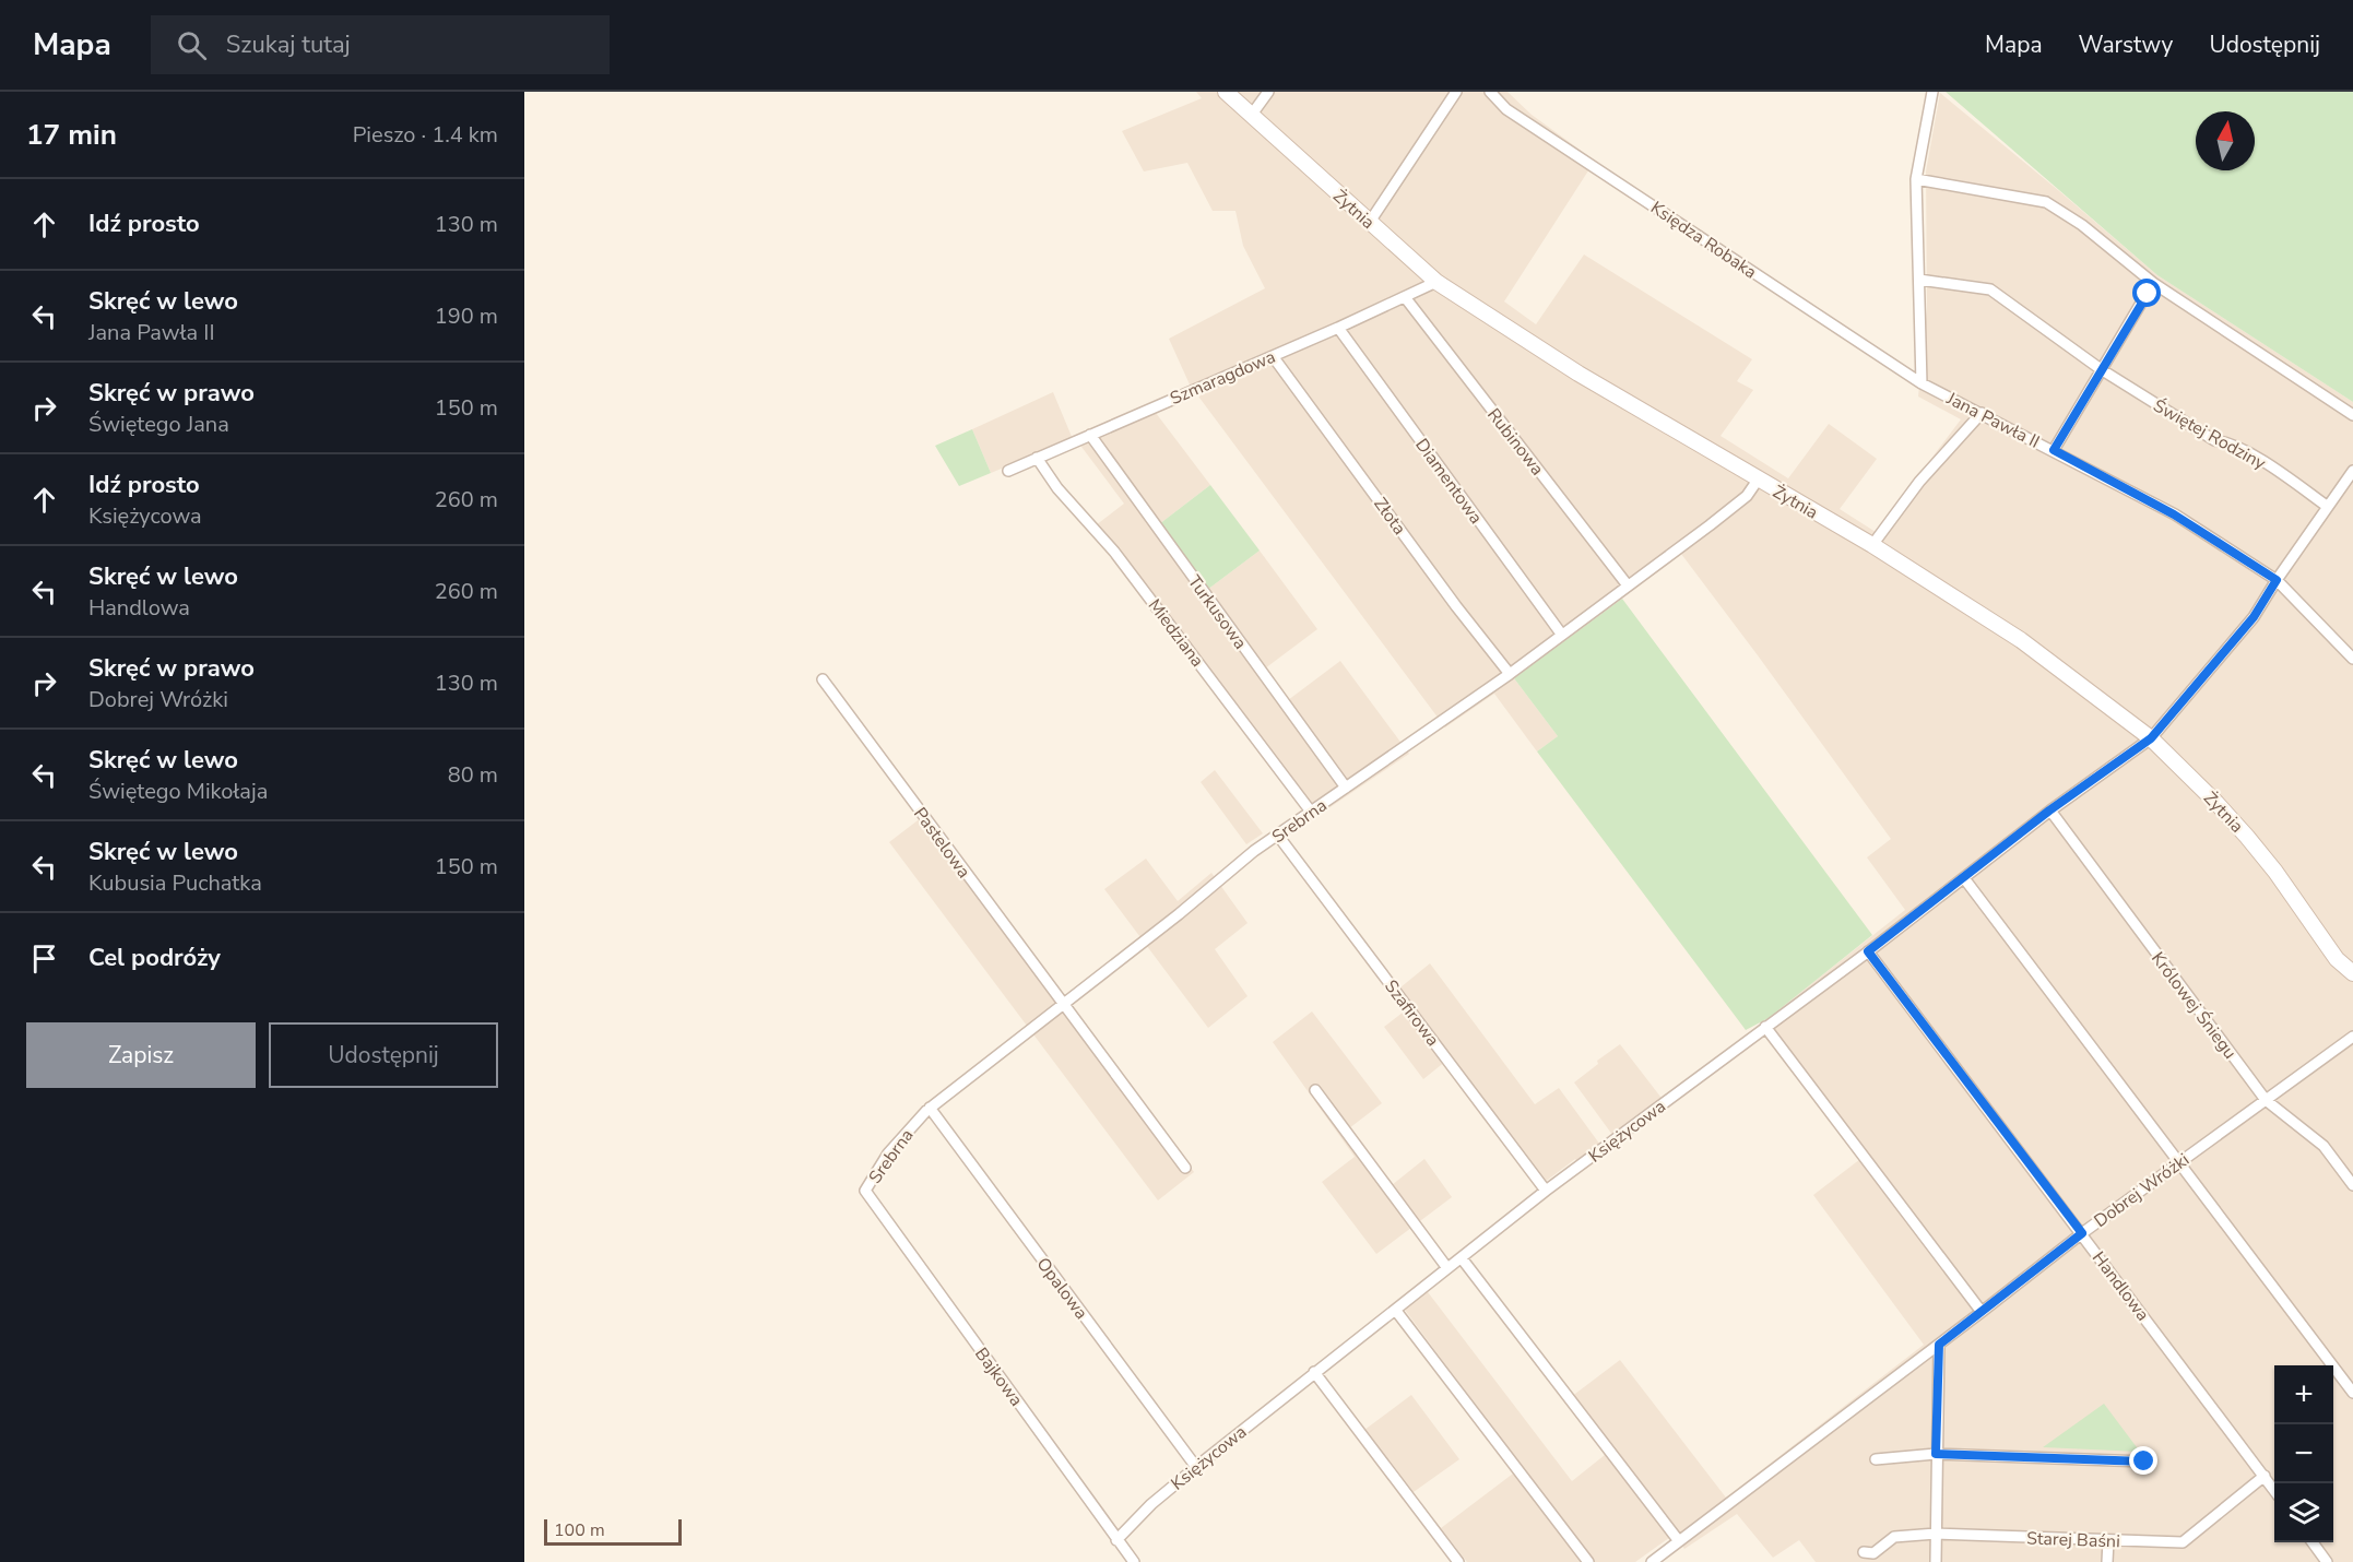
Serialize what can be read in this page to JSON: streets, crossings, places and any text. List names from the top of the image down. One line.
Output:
{"streets":{"street":["Żytnia","Księdza Robaka","Szmaragdowa","Jana Pawła II","Świętej Rodziny","Rubinowa","Diamentowa","Złota","Turkusowa","Miedziana","Srebrna","Pastelowa","Królowej Śniegu","Szafirowa","Księżycowa","Dobrej Wróżki","Handlowa","Opalowa","Bajkowa","Starej Baśni"]},"crossings":[["Żytnia","Szmaragdowa"],["Żytnia","Srebrna"],["Żytnia","Księżycowa"],["Księdza Robaka","Jana Pawła II"],["Szmaragdowa","Rubinowa"],["Szmaragdowa","Diamentowa"],["Szmaragdowa","Złota"],["Szmaragdowa","Turkusowa"],["Szmaragdowa","Miedziana"],["Jana Pawła II","Księżycowa"],["Świętej Rodziny","Księżycowa"],["Rubinowa","Srebrna"],["Diamentowa","Srebrna"],["Złota","Srebrna"],["Turkusowa","Srebrna"],["Miedziana","Srebrna"],["Srebrna","Pastelowa"],["Srebrna","Szafirowa"],["Srebrna","Opalowa"],["Srebrna","Bajkowa"],["Królowej Śniegu","Księżycowa"],["Królowej Śniegu","Dobrej Wróżki"],["Szafirowa","Księżycowa"],["Księżycowa","Handlowa"],["Księżycowa","Opalowa"],["Księżycowa","Bajkowa"],["Dobrej Wróżki","Handlowa"],["Handlowa","Starej Baśni"]],"scale_bar":"100 m","north":"top","page":{"header":"Mapa","search":"Szukaj tutaj","nav":["Mapa","Warstwy","Udostępnij"],"heading":["17 min","Pieszo · 1.4 km"],"list":[["Idź prosto","130 m"],["Skręć w lewo","Jana Pawła II","190 m"],["Skręć w prawo","Świętego Jana","150 m"],["Idź prosto","Księżycowa","260 m"],["Skręć w lewo","Handlowa","260 m"],["Skręć w prawo","Dobrej Wróżki","130 m"],["Skręć w lewo","Świętego Mikołaja","80 m"],["Skręć w lewo","Kubusia Puchatka","150 m"],"Cel podróży"],"buttons":["Zapisz","Udostępnij"],"map_buttons":["+","−"],"scale":"100 m"}}
